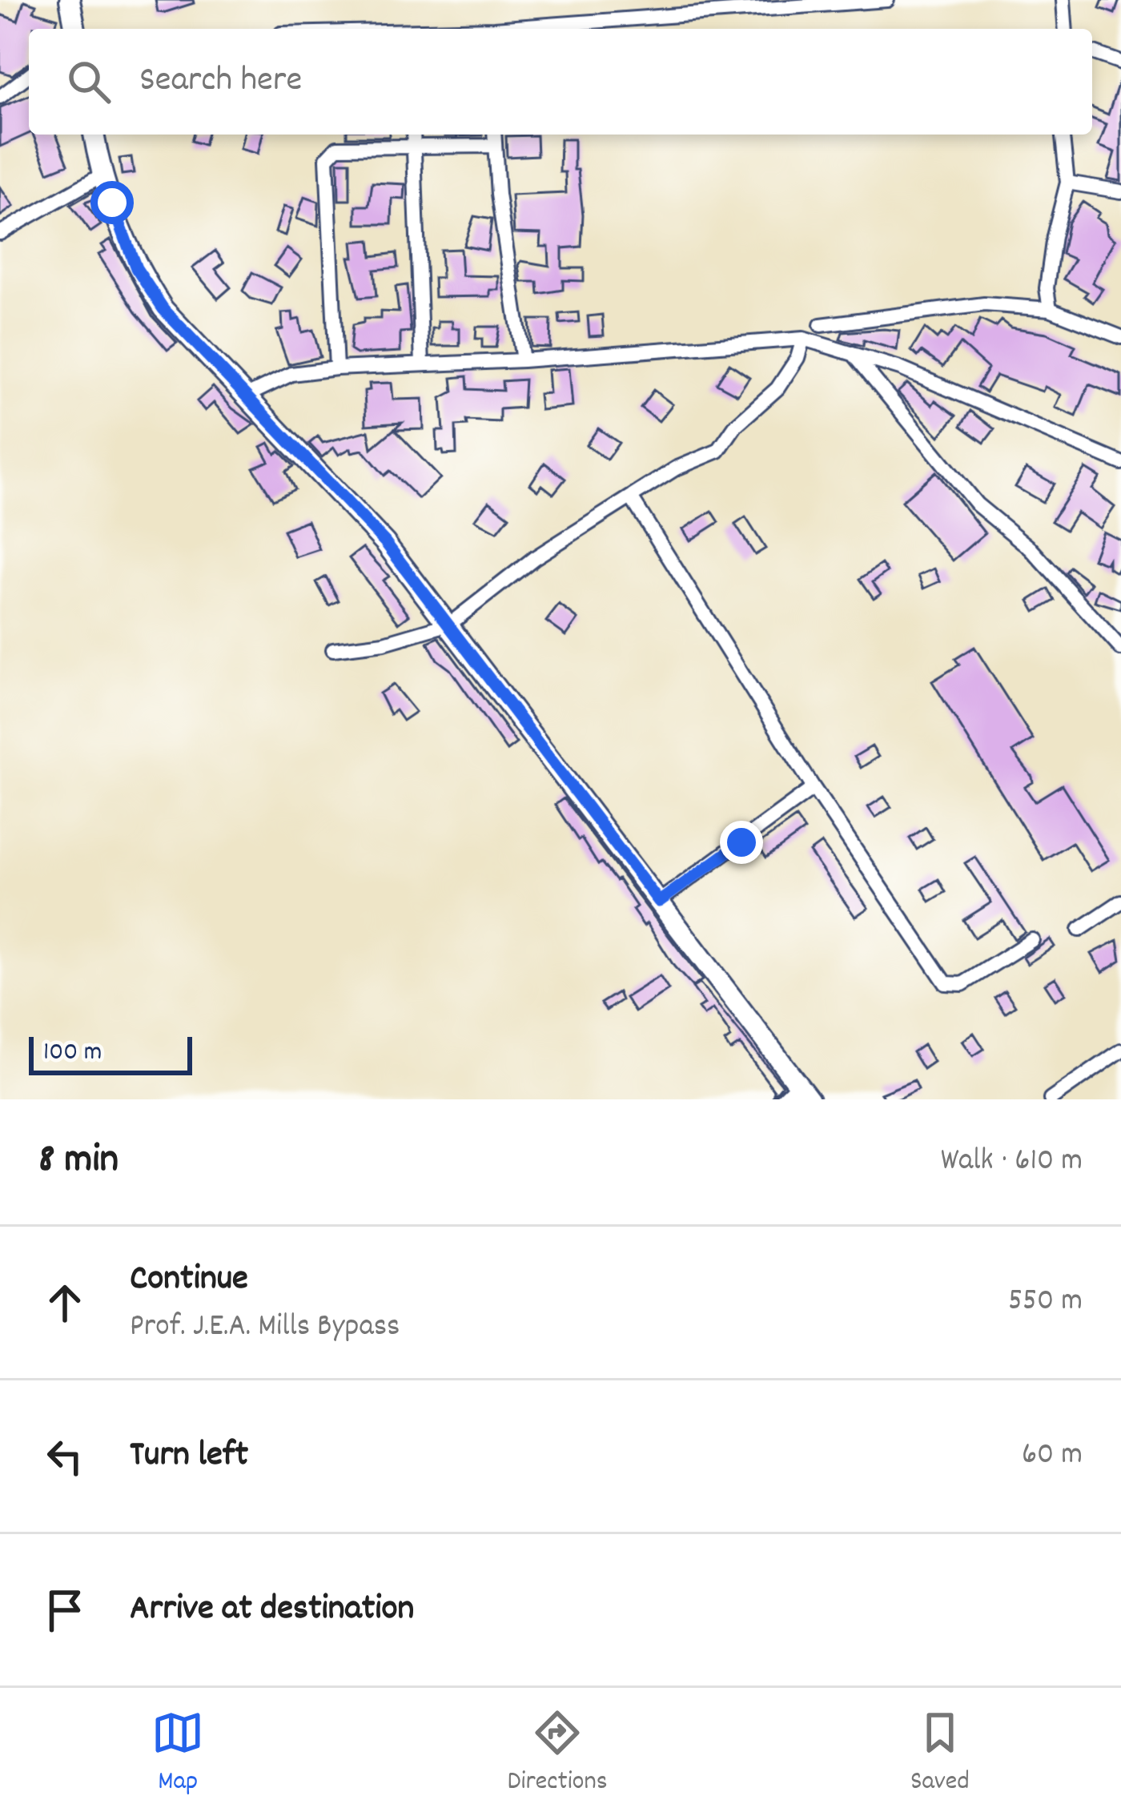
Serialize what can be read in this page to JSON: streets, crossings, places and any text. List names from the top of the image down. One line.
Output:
{"scale_bar":"100 m","page":{"search":"Search here","scale":"100 m","heading":["8 min","Walk · 610 m"],"list":[["Continue","Prof. J.E.A. Mills Bypass","550 m"],["Turn left","60 m"],"Arrive at destination"],"nav":["Map","Directions","Saved"]}}
